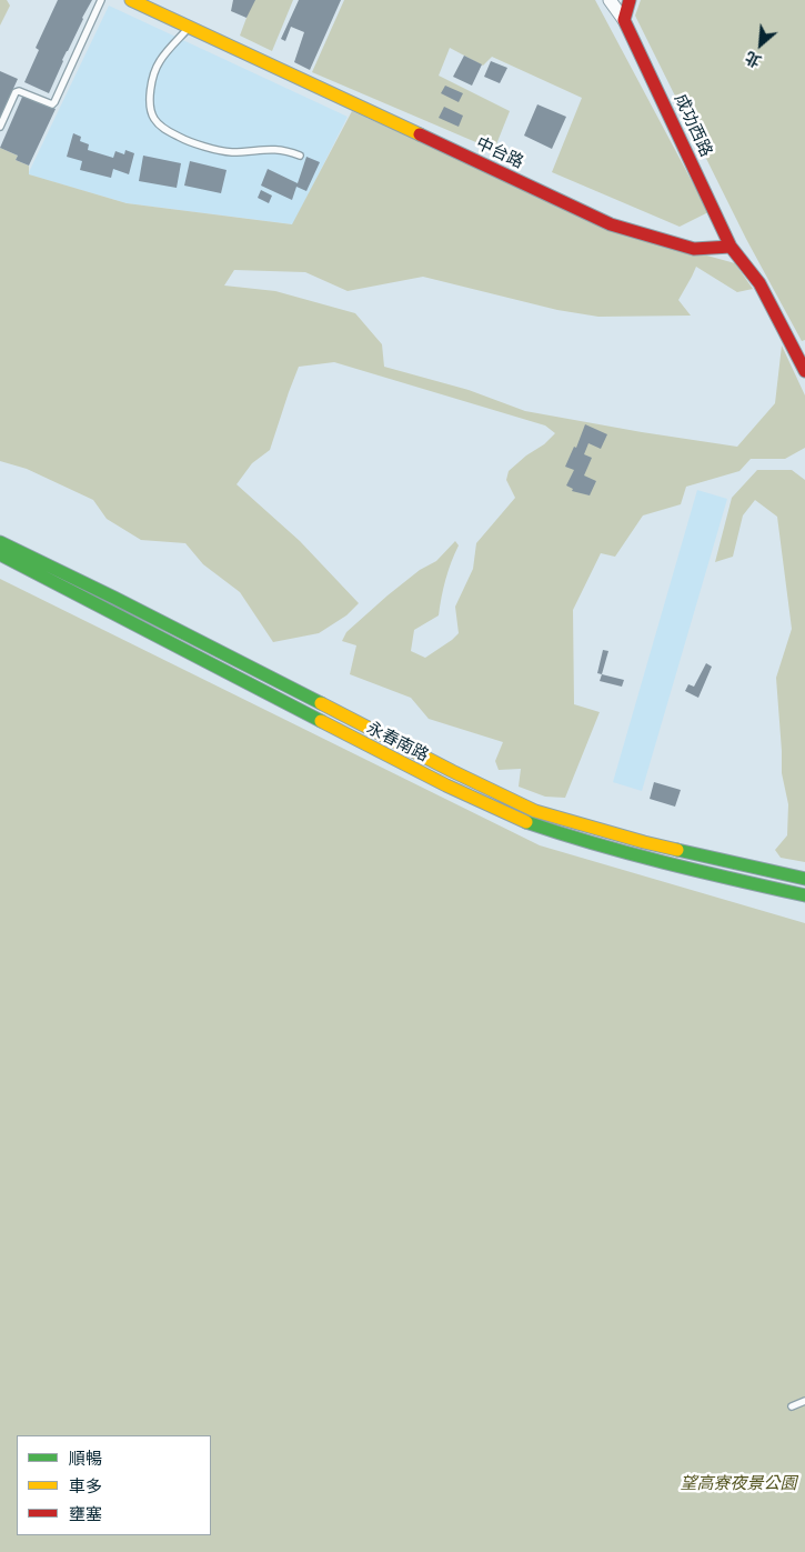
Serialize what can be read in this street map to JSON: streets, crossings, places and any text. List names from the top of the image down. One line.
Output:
{"streets":{"street":["成功西路","中台路","永春南路"]},"crossings":[["成功西路","中台路"]],"parks":["望高寮夜景公園"],"legend":["順暢","車多","壅塞"],"north":"bottom left"}
